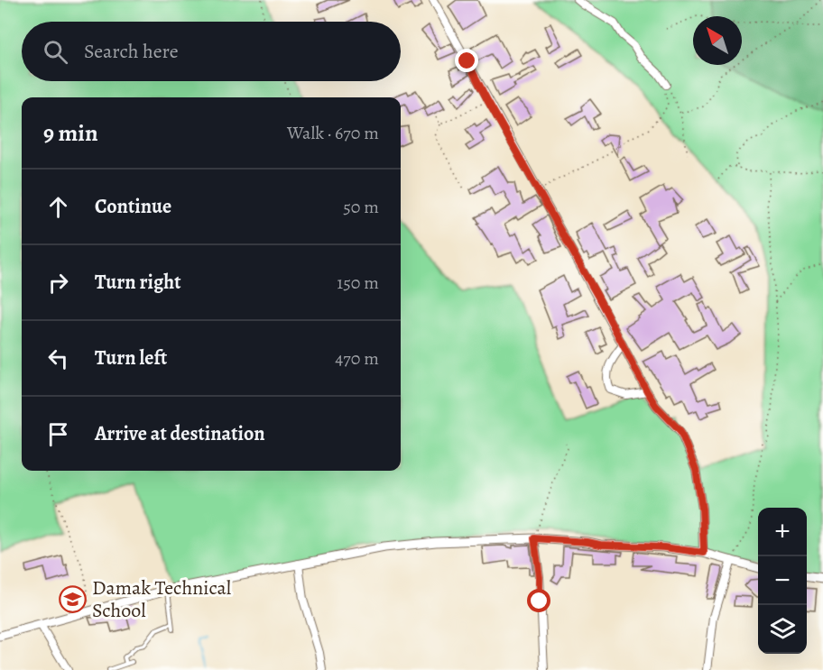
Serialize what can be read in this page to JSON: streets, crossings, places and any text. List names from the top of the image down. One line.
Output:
{"places":{"school or university":["Damak Technical School"]},"north":"top left","page":{"search":"Search here","heading":["9 min","Walk · 670 m"],"list":[["Continue","50 m"],["Turn right","150 m"],["Turn left","470 m"],"Arrive at destination"],"map_buttons":["+","−"]}}
